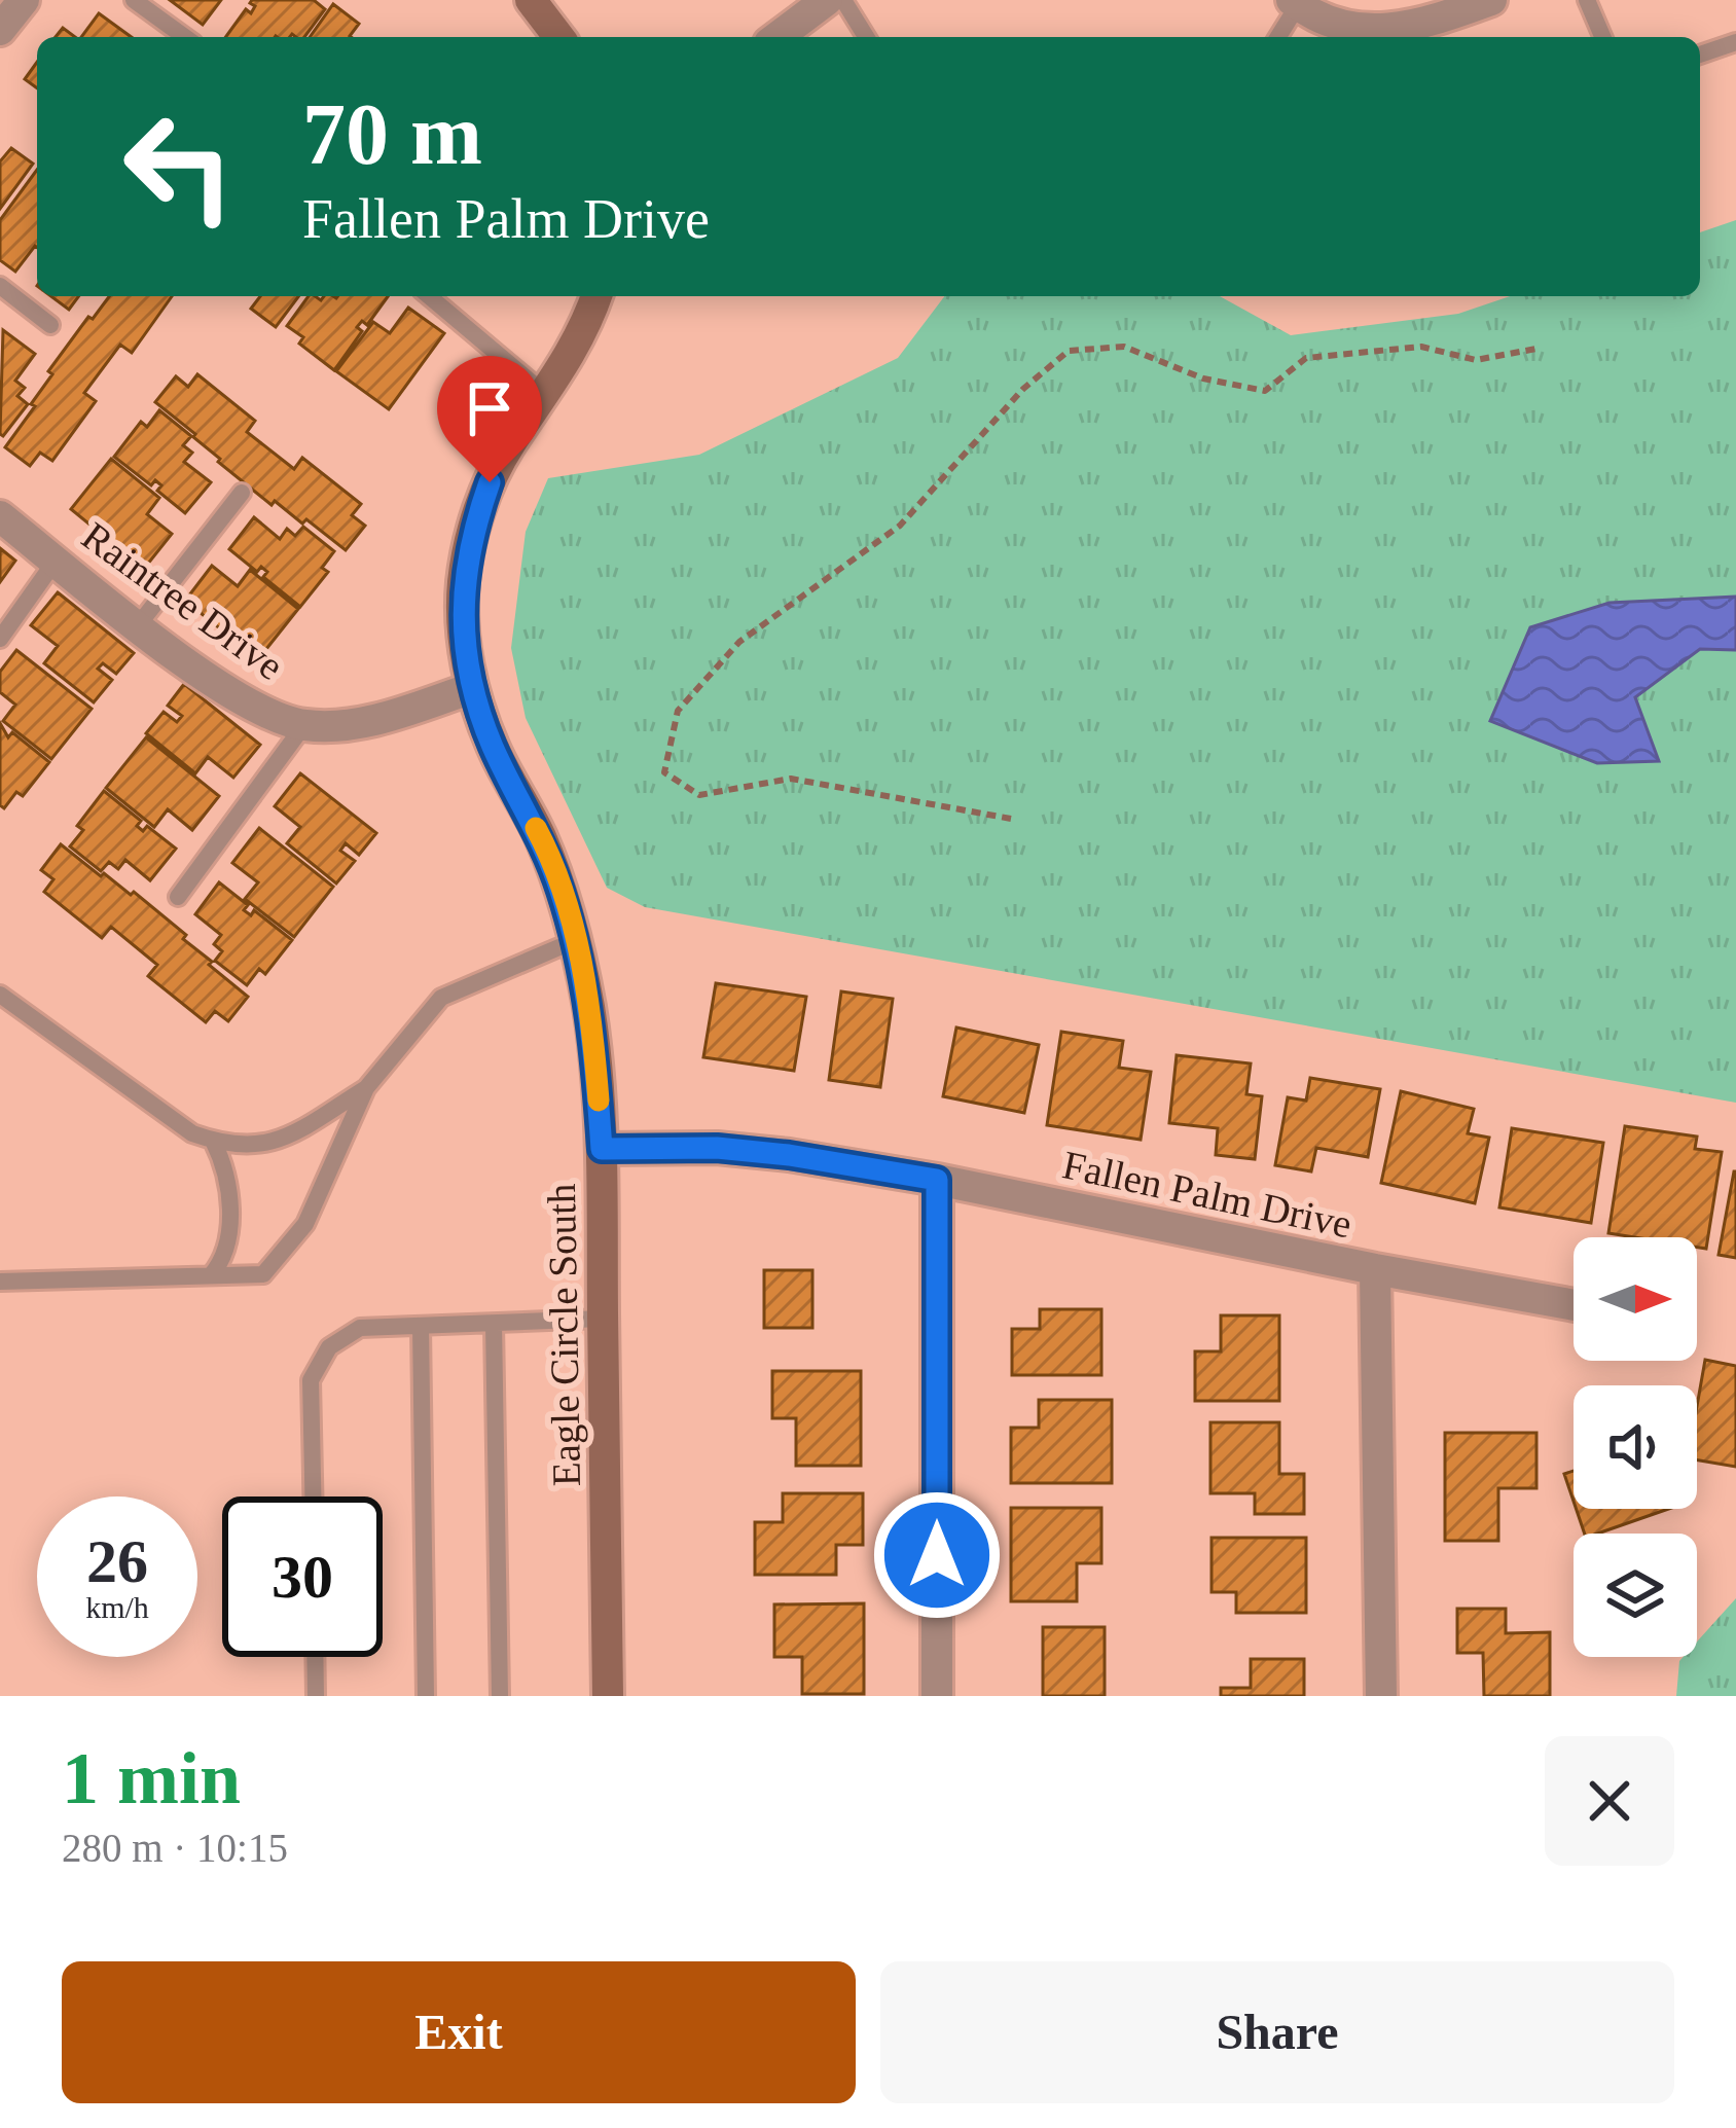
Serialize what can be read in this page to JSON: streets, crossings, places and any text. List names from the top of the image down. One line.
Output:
{"streets":{"street":["Raintree Drive","Fallen Palm Drive","Eagle Circle South"]},"crossings":[["Raintree Drive","Eagle Circle South"],["Fallen Palm Drive","Eagle Circle South"]],"north":"right","page":{"turn":["70 m","Fallen Palm Drive"],"speed":"26 km/h","limit":"30","heading":["1 min","280 m · 10:15"],"buttons":["Exit","Share"]}}
